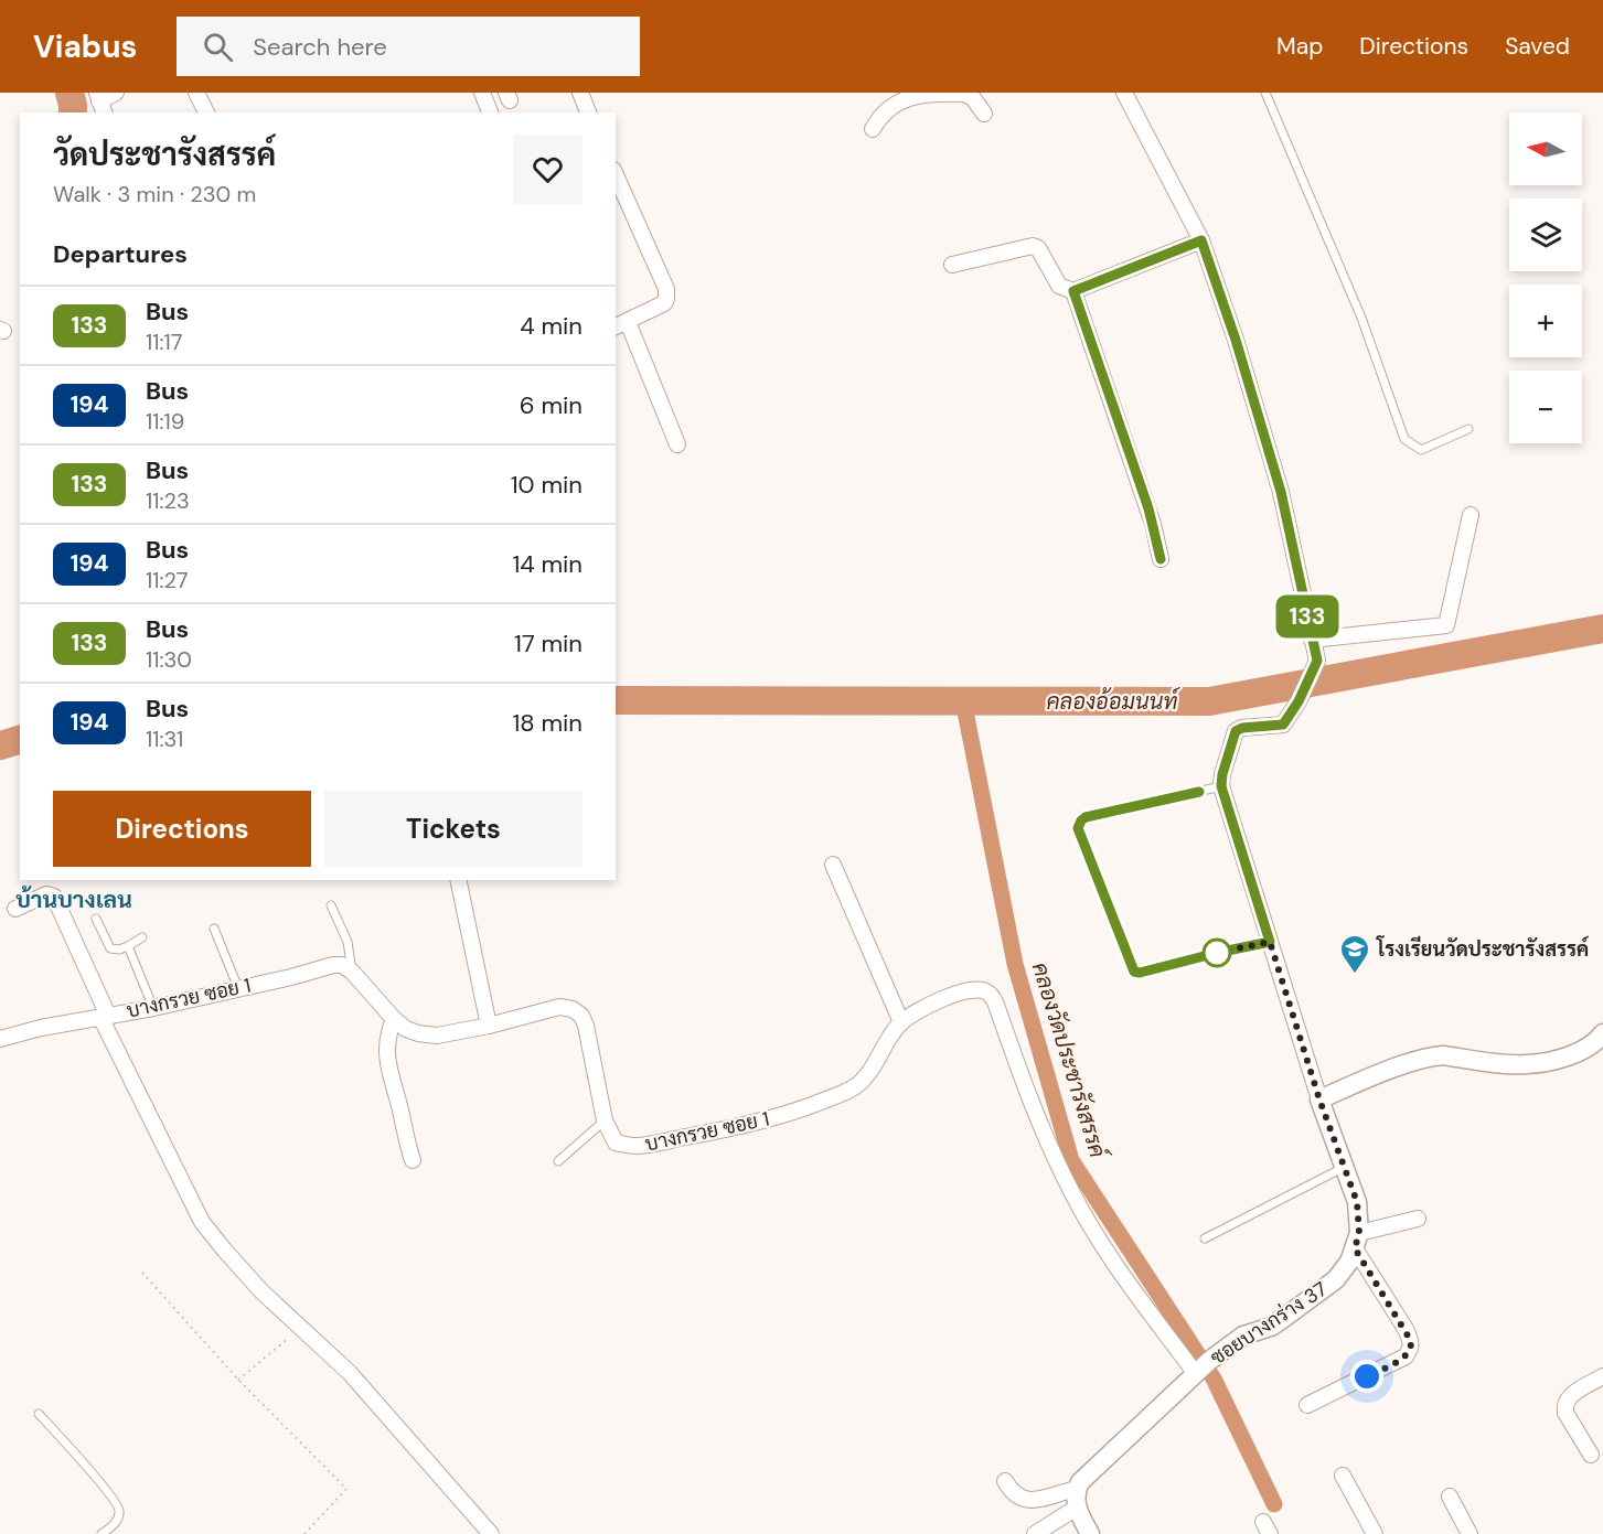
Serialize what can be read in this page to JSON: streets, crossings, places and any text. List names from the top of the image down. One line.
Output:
{"streets":{"street":["บางกรวย ซอย 1","ซอยบางกร่าง 37"]},"crossings":[["บางกรวย ซอย 1","ซอยบางกร่าง 37"]],"districts":["บ้านบางเลน"],"water":["คลองอ้อมนนท์","คลองวัดประชารังสรรค์"],"places":{"school or university":["โรงเรียนวัดประชารังสรรค์"]},"lines":["bus line 133"],"north":"left","page":{"header":"Viabus","search":"Search here","nav":["Map","Directions","Saved"],"on_map":"133","map_buttons":["+","−"],"heading":[["วัดประชารังสรรค์","Walk · 3 min · 230 m"],"Departures"],"list":[{"mark":"133","name":"Bus","note":"11:17","value":"4 min"},{"mark":"194","name":"Bus","note":"11:19","value":"6 min"},{"mark":"133","name":"Bus","note":"11:23","value":"10 min"},{"mark":"194","name":"Bus","note":"11:27","value":"14 min"},{"mark":"133","name":"Bus","note":"11:30","value":"17 min"},{"mark":"194","name":"Bus","note":"11:31","value":"18 min"}],"buttons":["Directions","Tickets"]}}
